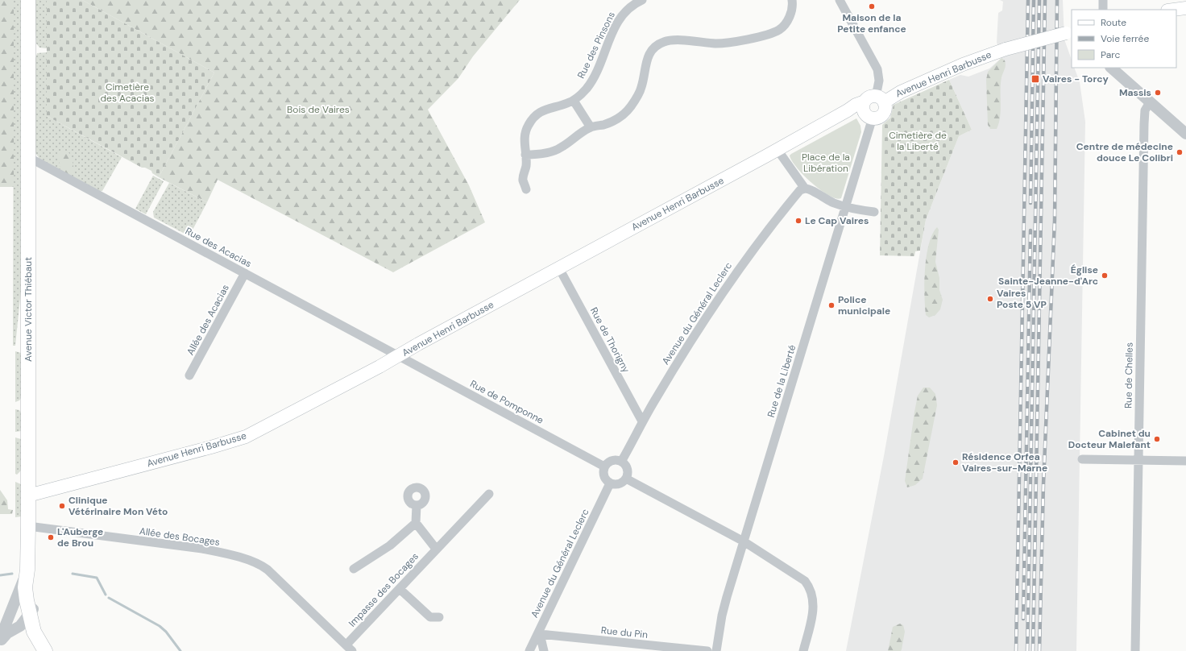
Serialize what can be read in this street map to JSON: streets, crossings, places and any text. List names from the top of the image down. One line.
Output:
{"streets":{"main road":["Avenue Henri Barbusse","Avenue Victor Thiébaut"],"street":["Rue des Pinsons","Rue des Acacias","Avenue du Général Leclerc","Allée des Acacias","Rue de Thorigny","Rue de Chelles","Rue de la Liberté","Rue de Pomponne","Allée des Bocages","Impasse des Bocages","Rue du Pin"]},"crossings":[["Avenue Henri Barbusse","Rue des Acacias"],["Avenue Henri Barbusse","Avenue Victor Thiébaut"],["Avenue Henri Barbusse","Rue de Thorigny"],["Avenue Henri Barbusse","Rue de la Liberté"],["Avenue Henri Barbusse","Rue de Pomponne"],["Rue des Acacias","Avenue Victor Thiébaut"],["Rue des Acacias","Allée des Acacias"],["Rue des Acacias","Rue de Pomponne"],["Avenue Victor Thiébaut","Allée des Bocages"],["Avenue du Général Leclerc","Rue de Thorigny"],["Avenue du Général Leclerc","Rue de Pomponne"],["Avenue du Général Leclerc","Rue du Pin"],["Allée des Bocages","Impasse des Bocages"]],"parks":["Cimetière des Acacias","Bois de Vaires","Cimetière de la Liberté","Place de la Libération"],"places":{"other":["Maison de la Petite enfance","Massis","Centre de médecine douce Le Colibri","Le Cap Vaires","Église Sainte-Jeanne-d'Arc","Vaires Poste 5 VP","Police municipale","Cabinet du Docteur Malefant","Résidence Orfea Vaires-sur-Marne","Clinique Vétérinaire Mon Véto","L'Auberge de Brou"],"transit":["Vaires - Torcy"]},"legend":["Route","Voie ferrée","Parc"]}
